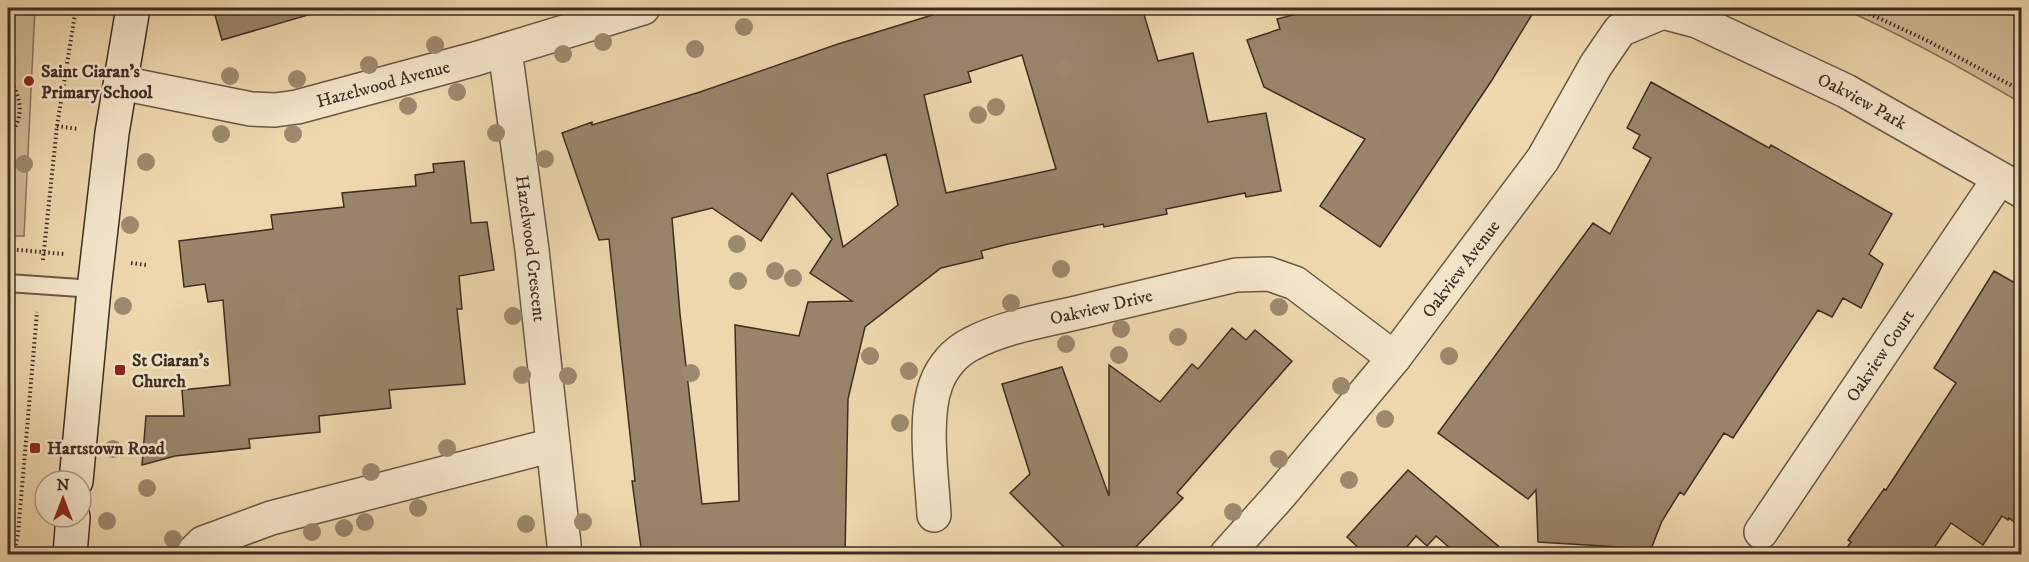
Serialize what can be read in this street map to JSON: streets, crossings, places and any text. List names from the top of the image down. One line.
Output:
{"streets":{"street":["Hazelwood Avenue","Oakview Park","Hazelwood Crescent","Oakview Avenue","Oakview Drive","Oakview Court"]},"crossings":[["Hazelwood Avenue","Hazelwood Crescent"],["Oakview Park","Oakview Avenue"],["Oakview Park","Oakview Court"],["Oakview Avenue","Oakview Drive"]],"places":{"other":["Saint Ciaran's Primary School"],"transit":["St Ciaran's Church","Hartstown Road"]},"north":"top"}
